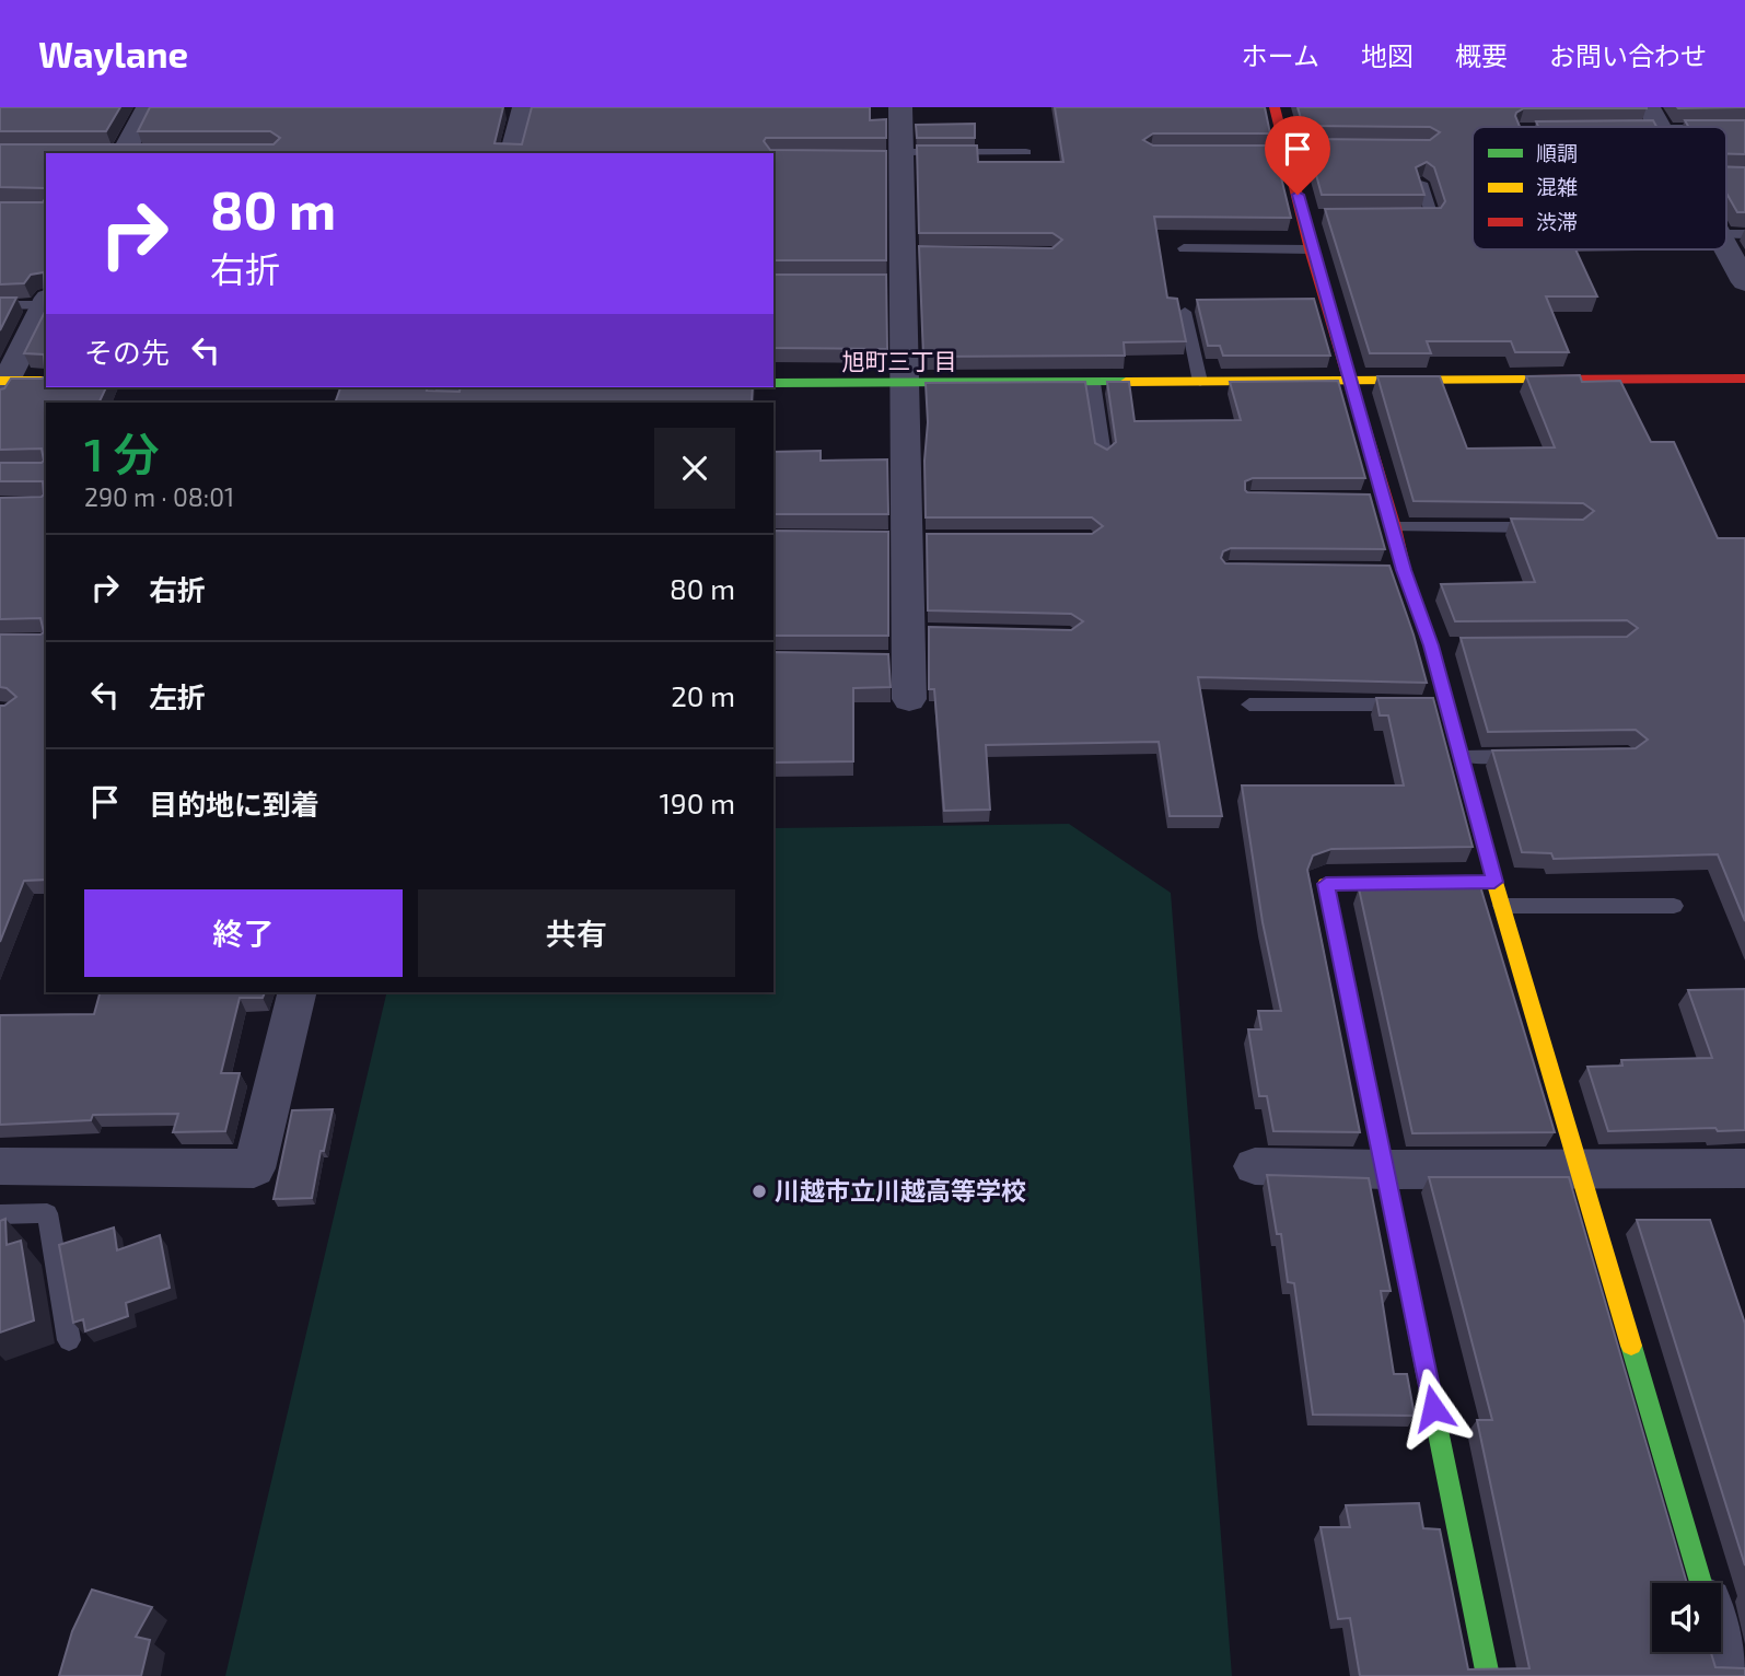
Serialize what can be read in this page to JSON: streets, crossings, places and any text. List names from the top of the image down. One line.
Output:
{"districts":["旭町三丁目"],"places":["川越市立川越高等学校"],"legend":["順調","混雑","渋滞"],"page":{"header":"Waylane","nav":["ホーム","地図","概要","お問い合わせ"],"turn":["80 m","右折"],"then":"その先","heading":["1 分","290 m · 08:01"],"list":[{"name":"右折","value":"80 m"},{"name":"左折","value":"20 m"},{"name":"目的地に到着","value":"190 m"}],"buttons":["終了","共有"]}}
